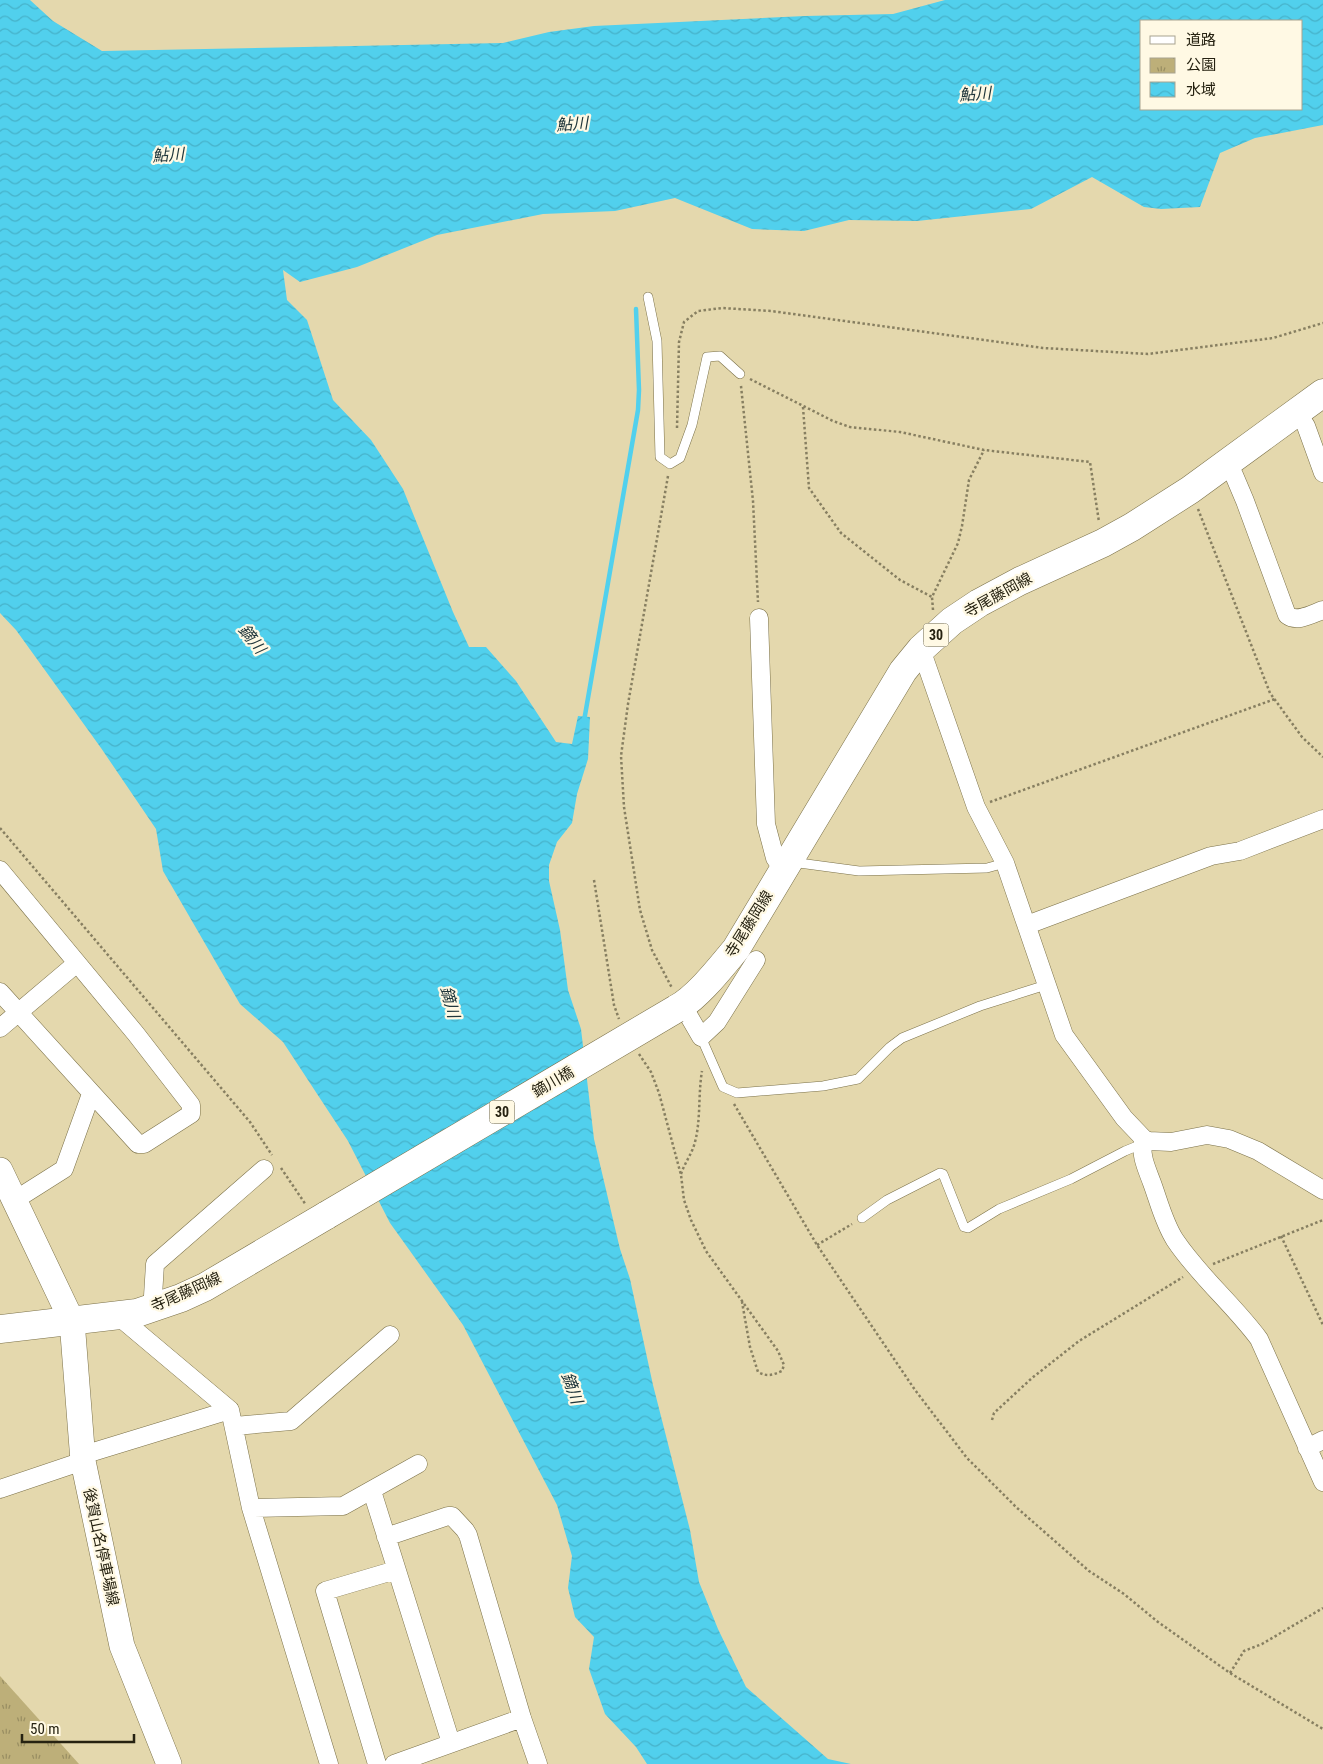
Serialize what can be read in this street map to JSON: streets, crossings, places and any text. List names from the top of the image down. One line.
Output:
{"streets":{"main road":["寺尾藤岡線","30","鏑川橋","後賀山名停車場線"]},"crossings":[["寺尾藤岡線","鏑川橋"],["寺尾藤岡線","後賀山名停車場線"]],"water":["鮎川","鏑川"],"legend":["道路","公園","水域"],"scale_bar":"50 m"}
